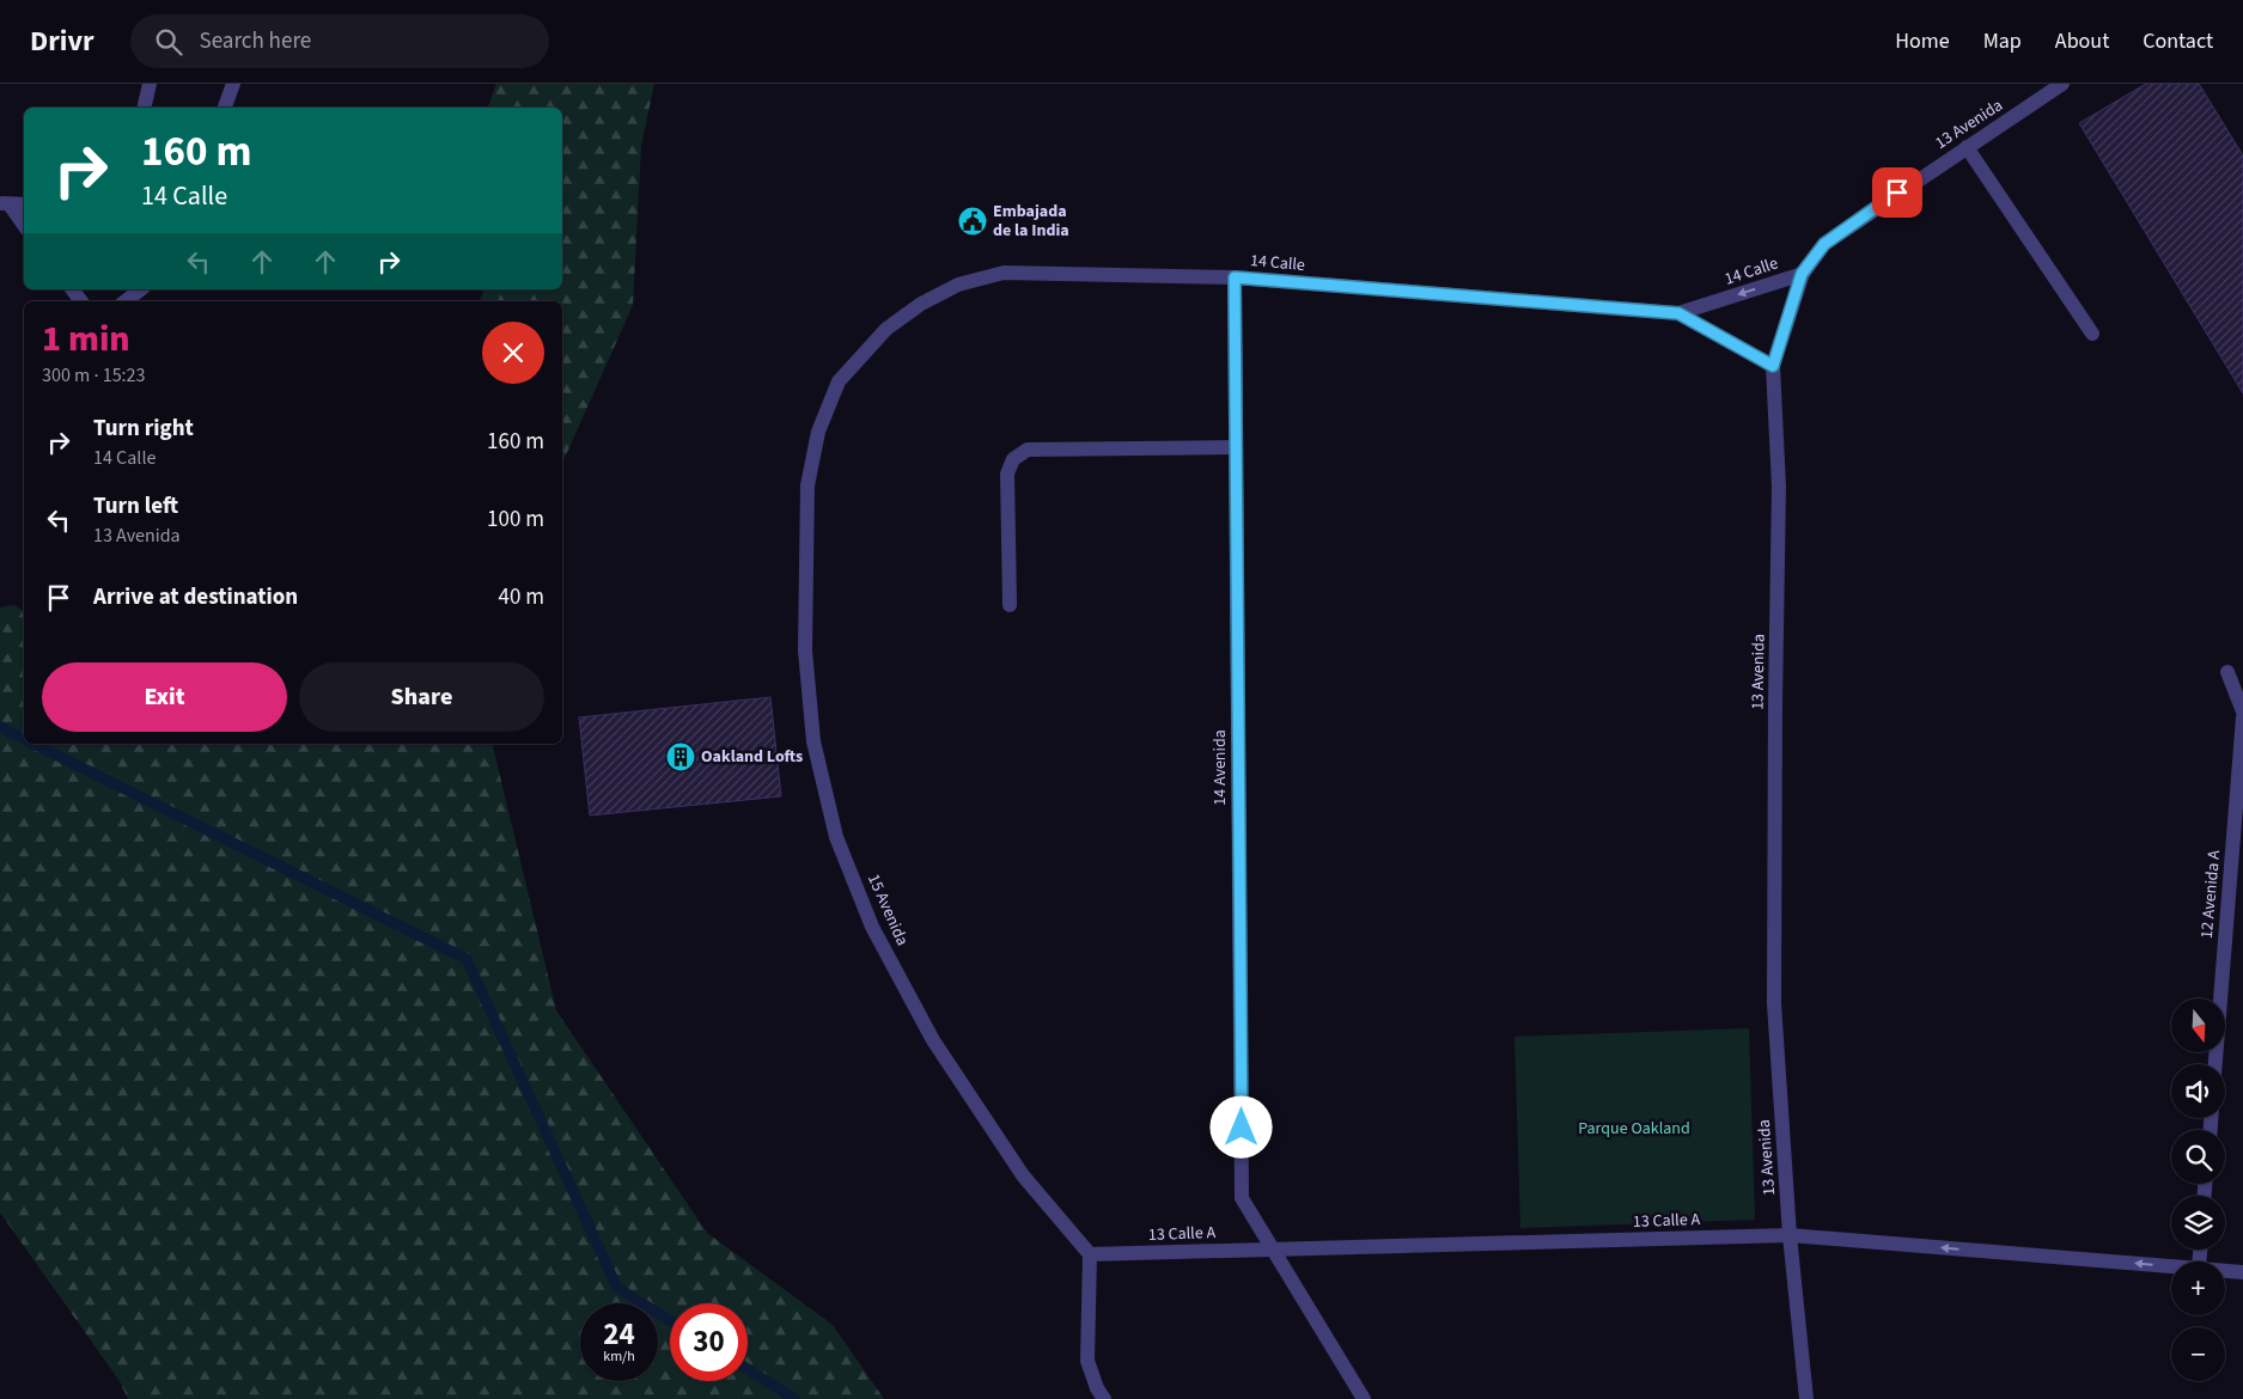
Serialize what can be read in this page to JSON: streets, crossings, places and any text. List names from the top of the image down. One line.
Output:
{"streets":{"street":["13 Avenida","14 Calle","14 Avenida","12 Avenida A","15 Avenida","13 Calle A"]},"crossings":[["13 Avenida","14 Calle"],["13 Avenida","13 Calle A"],["14 Calle","14 Avenida"],["14 Calle","15 Avenida"],["14 Avenida","13 Calle A"],["15 Avenida","13 Calle A"]],"parks":["Parque Oakland"],"places":{"public building":["Embajada de la India"],"building":["Oakland Lofts"]},"north":"bottom","page":{"header":"Drivr","search":"Search here","nav":["Home","Map","About","Contact"],"turn":["160 m","14 Calle"],"heading":["1 min","300 m · 15:23"],"list":[{"name":"Turn right","note":"14 Calle","value":"160 m"},{"name":"Turn left","note":"13 Avenida","value":"100 m"},{"name":"Arrive at destination","value":"40 m"}],"buttons":["Exit","Share"],"map_buttons":["+","−"],"speed":"24 km/h","limit":"30"}}
